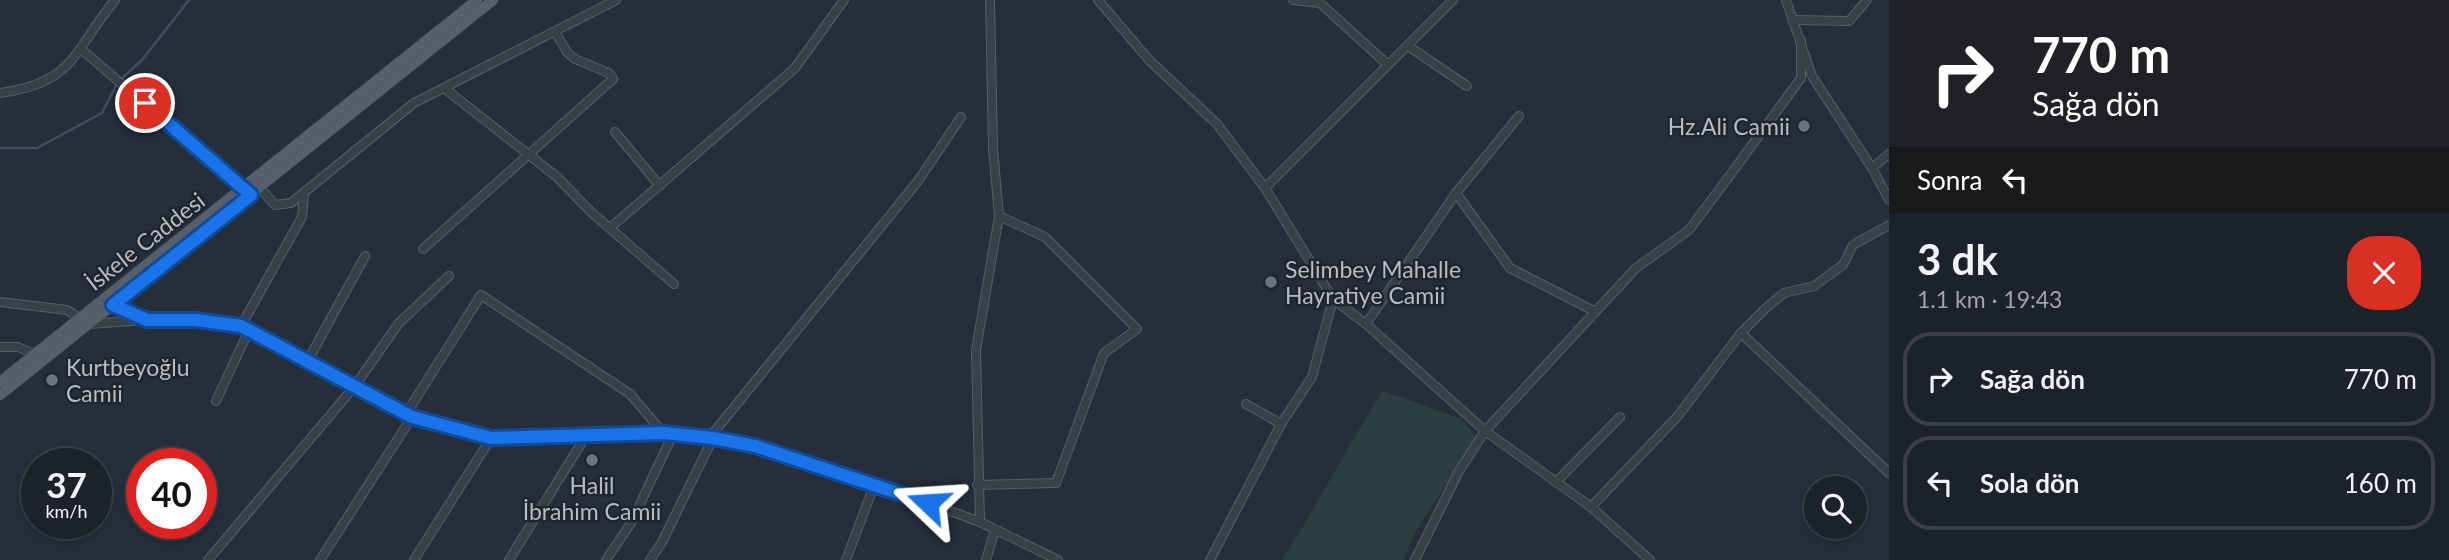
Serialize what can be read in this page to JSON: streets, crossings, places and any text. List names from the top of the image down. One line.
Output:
{"streets":{"main road":["İskele Caddesi"]},"places":["Hz.Ali Camii","Selimbey Mahalle Hayratiye Camii","Kurtbeyoğlu Camii","Halil İbrahim Camii"],"page":{"turn":["770 m","Sağa dön"],"then":"Sonra","heading":["3 dk","1.1 km · 19:43"],"list":[{"name":"Sağa dön","value":"770 m"},{"name":"Sola dön","value":"160 m"}],"speed":"37 km/h","limit":"40"}}
